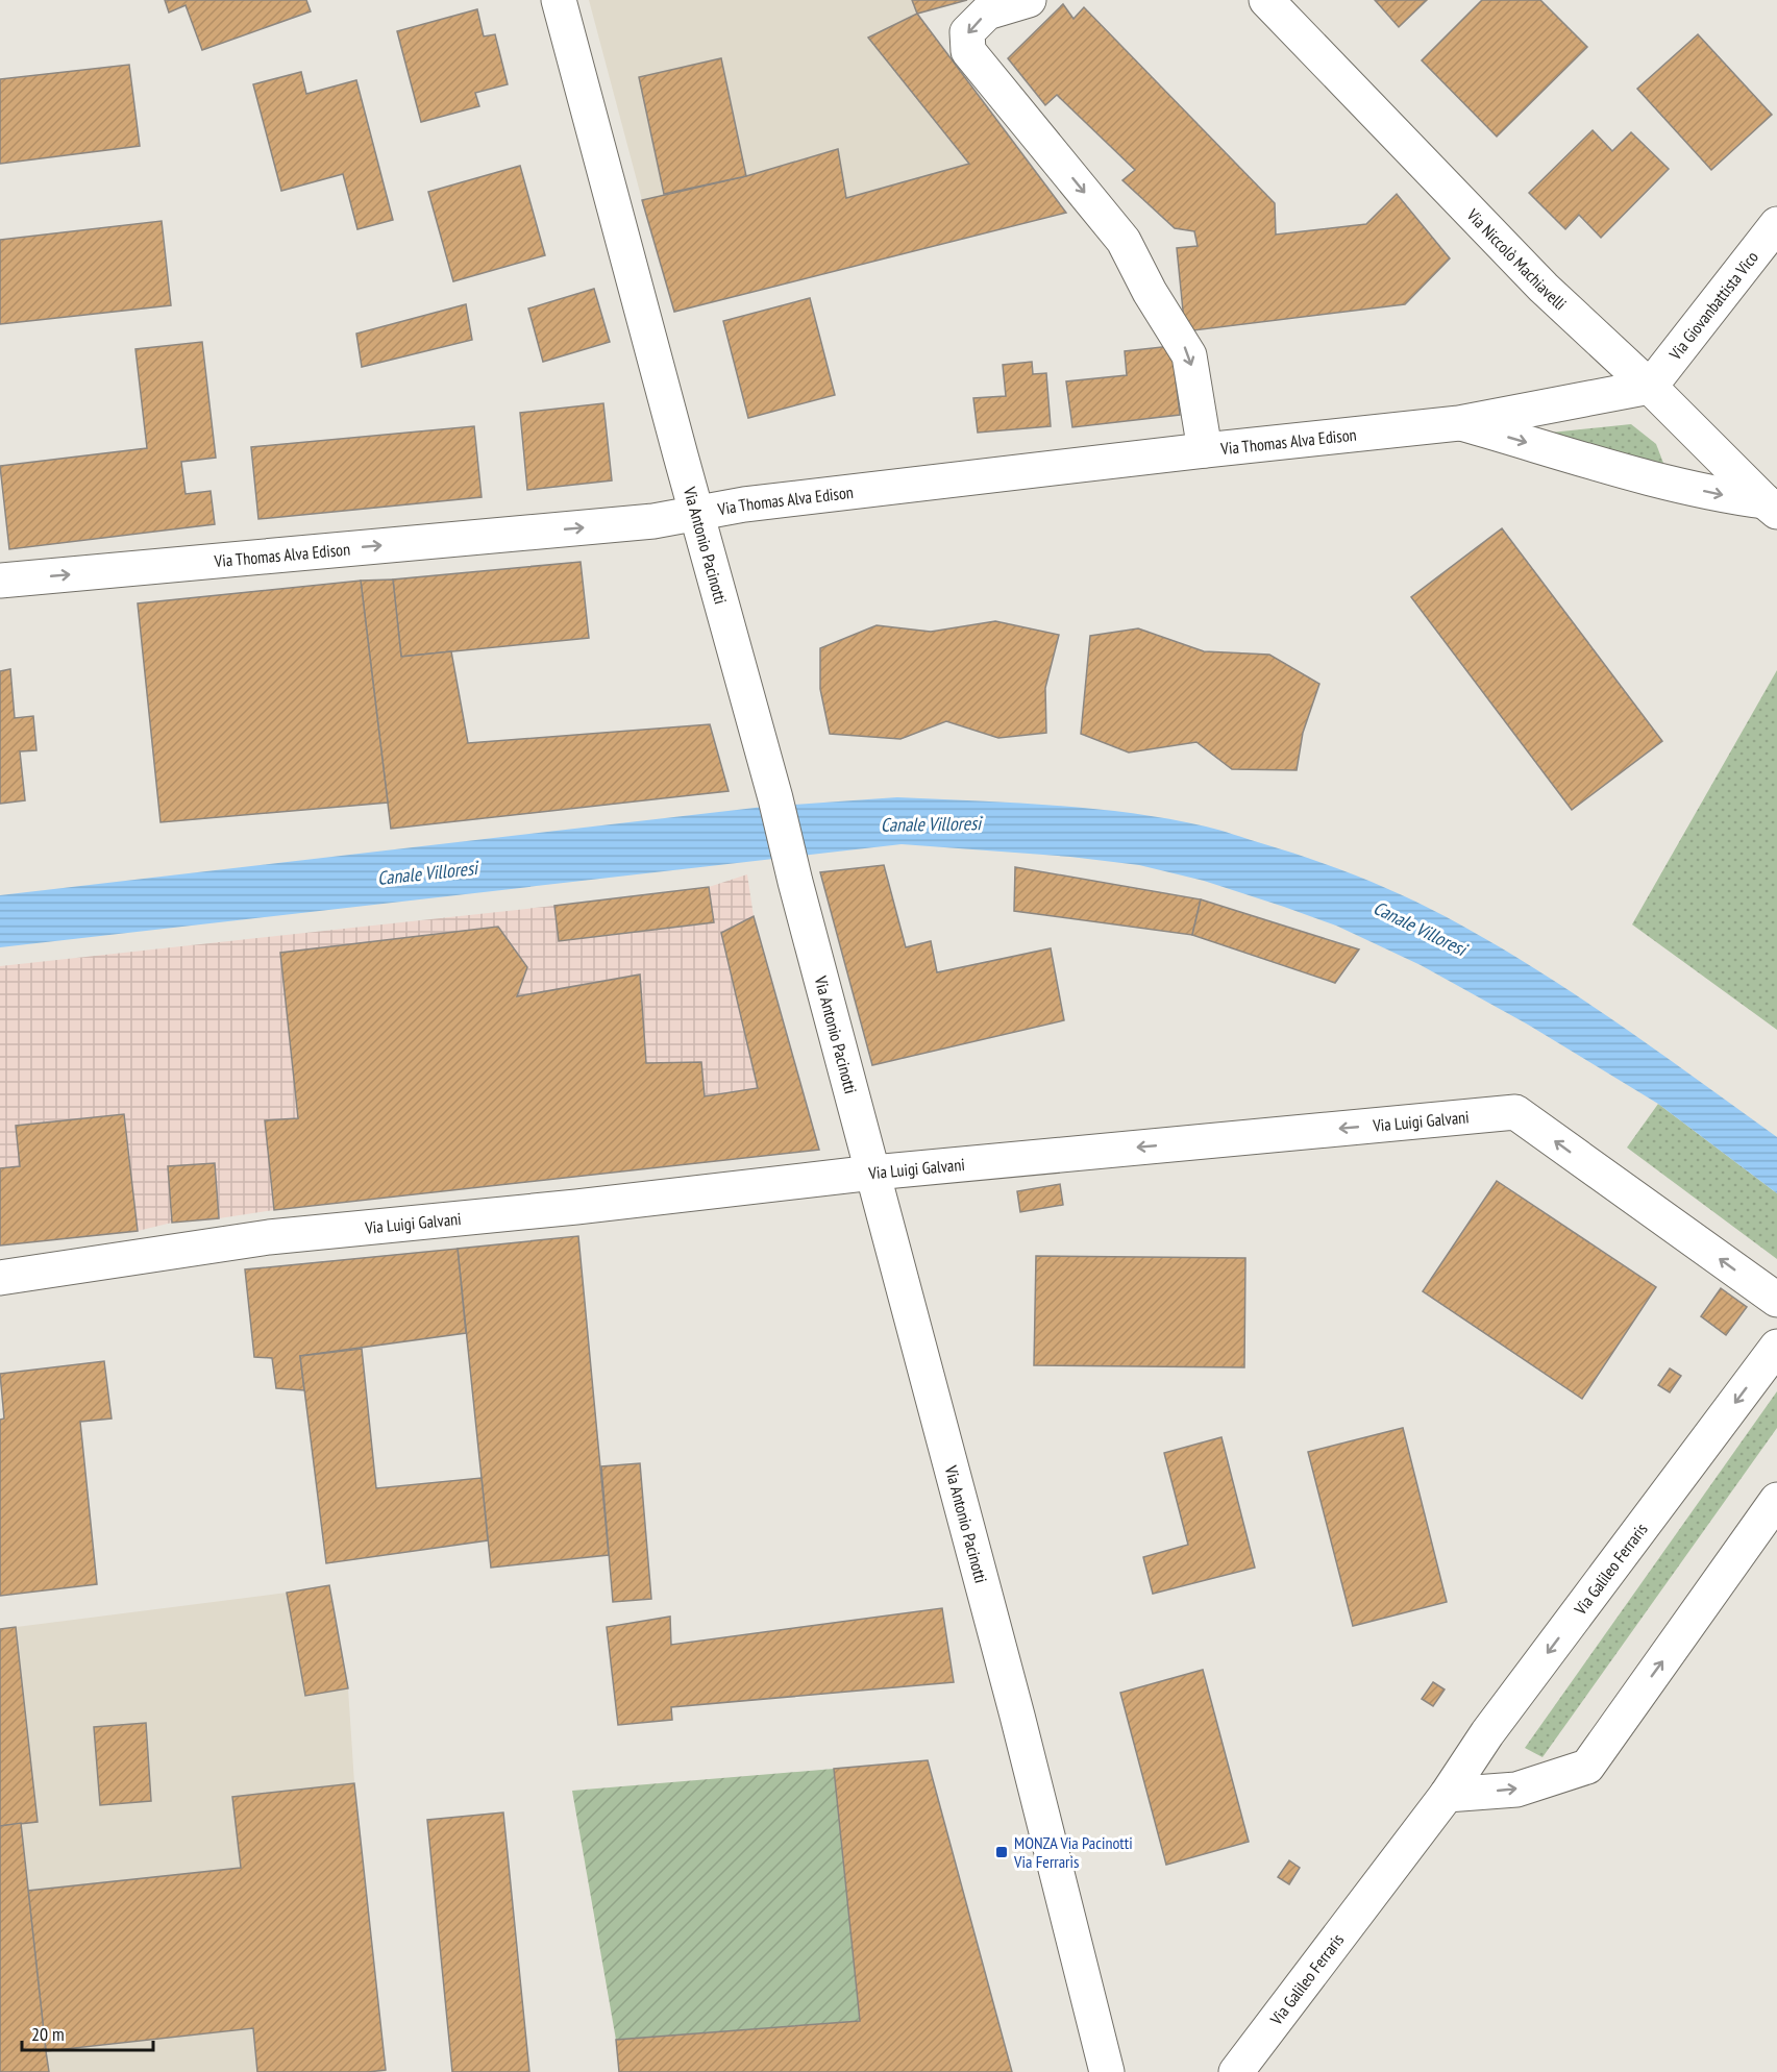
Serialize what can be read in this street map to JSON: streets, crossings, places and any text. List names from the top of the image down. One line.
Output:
{"streets":{"street":["Via Niccolò Machiavelli","Via Giovanbattista Vico","Via Thomas Alva Edison","Via Antonio Pacinotti","Via Luigi Galvani","Via Galileo Ferraris"]},"crossings":[["Via Niccolò Machiavelli","Via Giovanbattista Vico"],["Via Niccolò Machiavelli","Via Thomas Alva Edison"],["Via Giovanbattista Vico","Via Thomas Alva Edison"],["Via Thomas Alva Edison","Via Antonio Pacinotti"],["Via Antonio Pacinotti","Via Luigi Galvani"]],"one_way":["Via Thomas Alva Edison","Via Luigi Galvani"],"water":["Canale Villoresi"],"places":{"transit":["MONZA Via Pacinotti Via Ferraris"]},"scale_bar":"20 m"}
